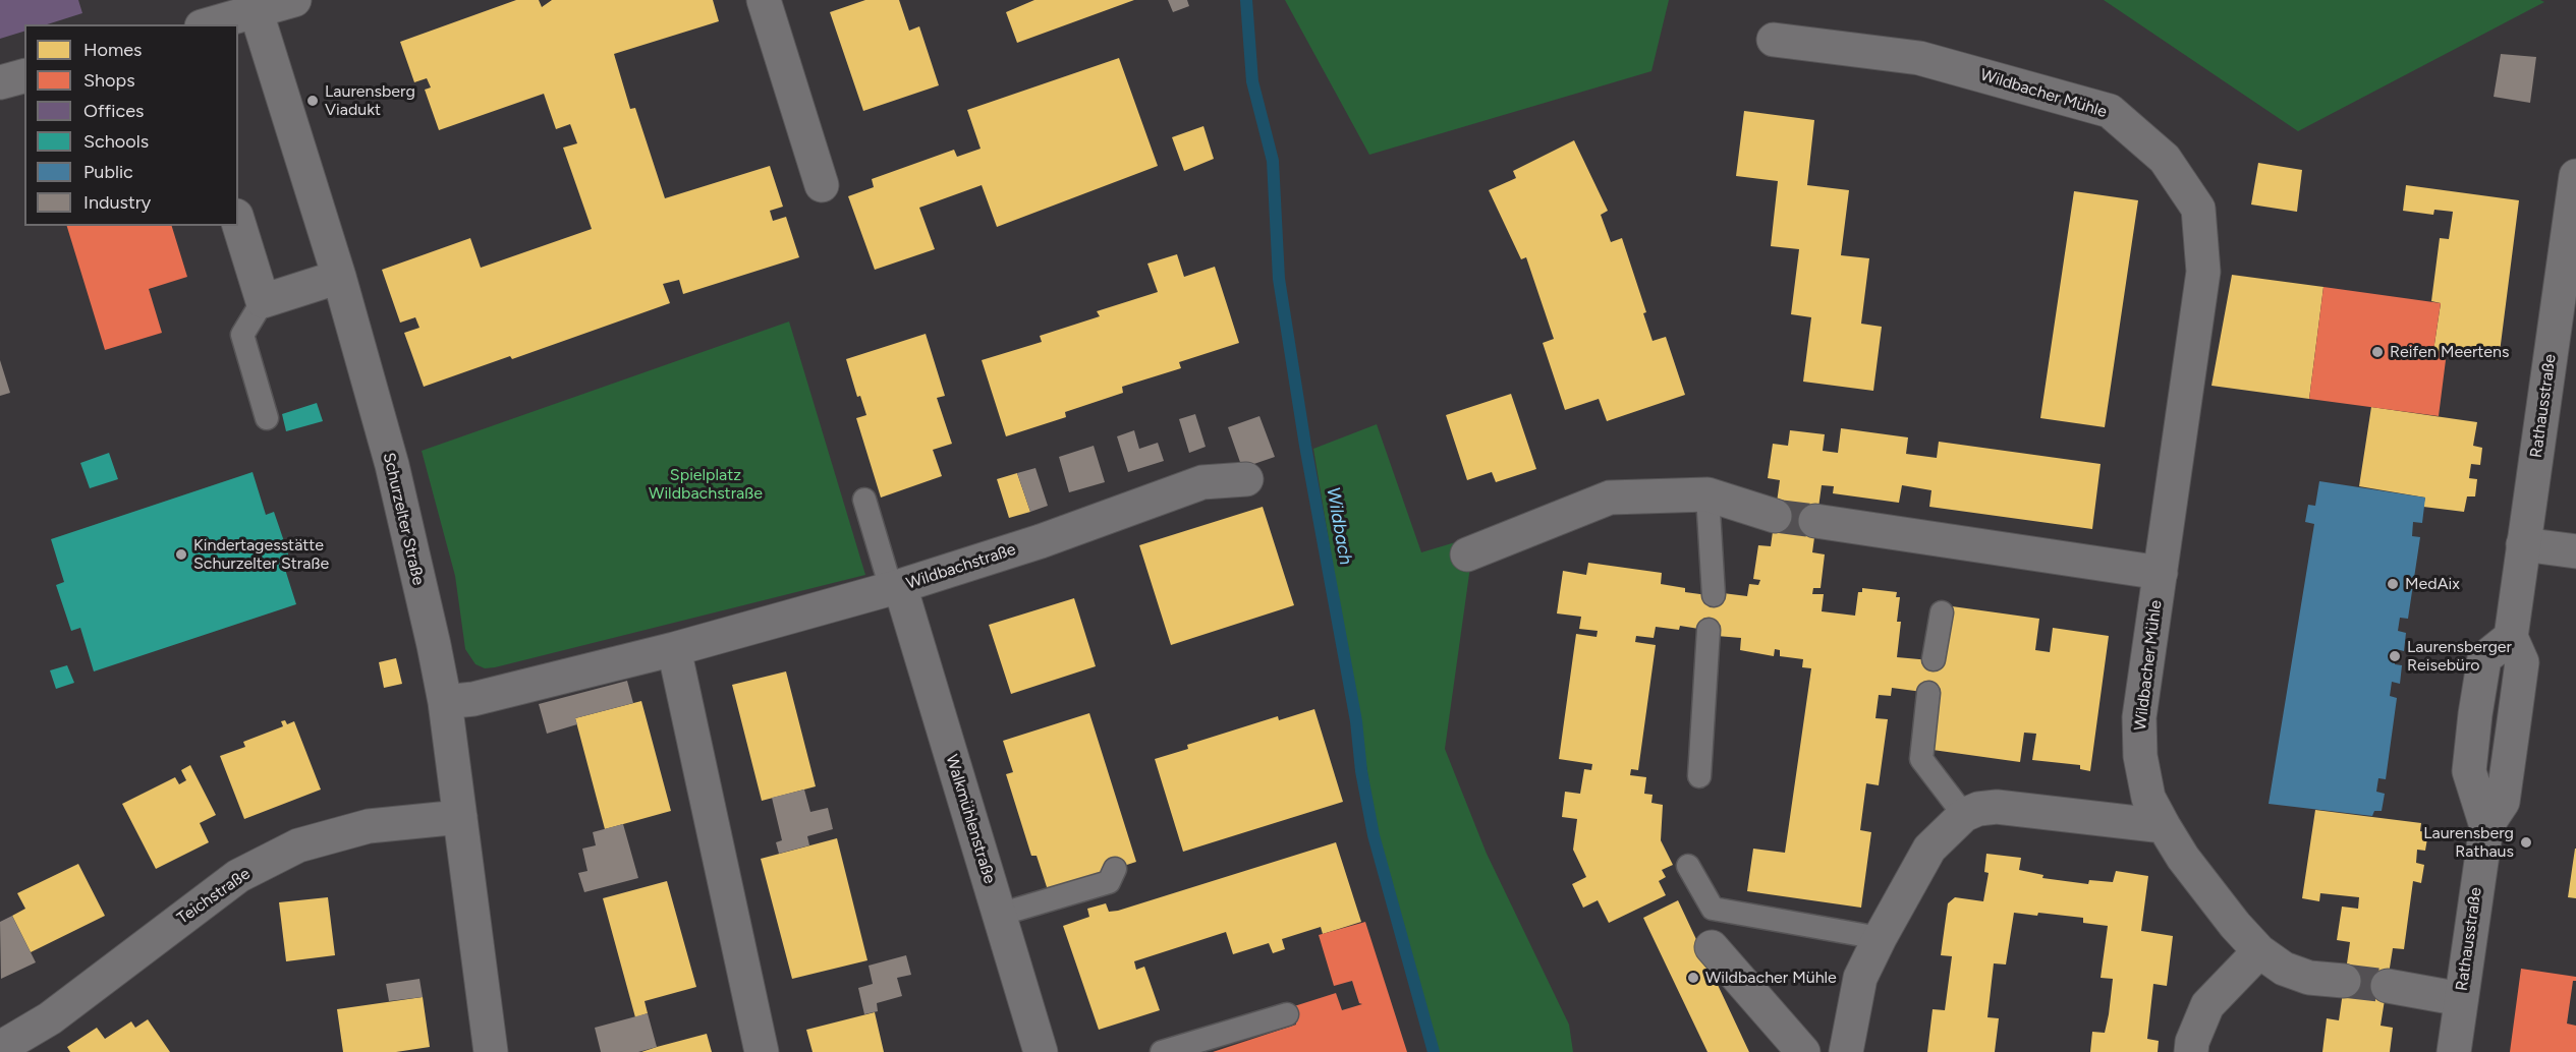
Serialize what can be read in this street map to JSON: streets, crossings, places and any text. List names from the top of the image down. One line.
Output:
{"streets":{"street":["Wildbacher Mühle","Rathausstraße","Schurzelter Straße","Wildbachstraße","Walkmühlenstraße","Teichstraße"]},"crossings":[["Schurzelter Straße","Wildbachstraße"],["Schurzelter Straße","Teichstraße"],["Wildbachstraße","Walkmühlenstraße"]],"water":["Wildbach"],"parks":["Spielplatz Wildbachstraße"],"places":["Laurensberg Viadukt","Reifen Meertens","Kindertagesstätte Schurzelter Straße","MedAix","Laurensberger Reisebüro","Laurensberg Rathaus","Wildbacher Mühle"],"legend":["Homes","Shops","Offices","Schools","Public","Industry"]}
